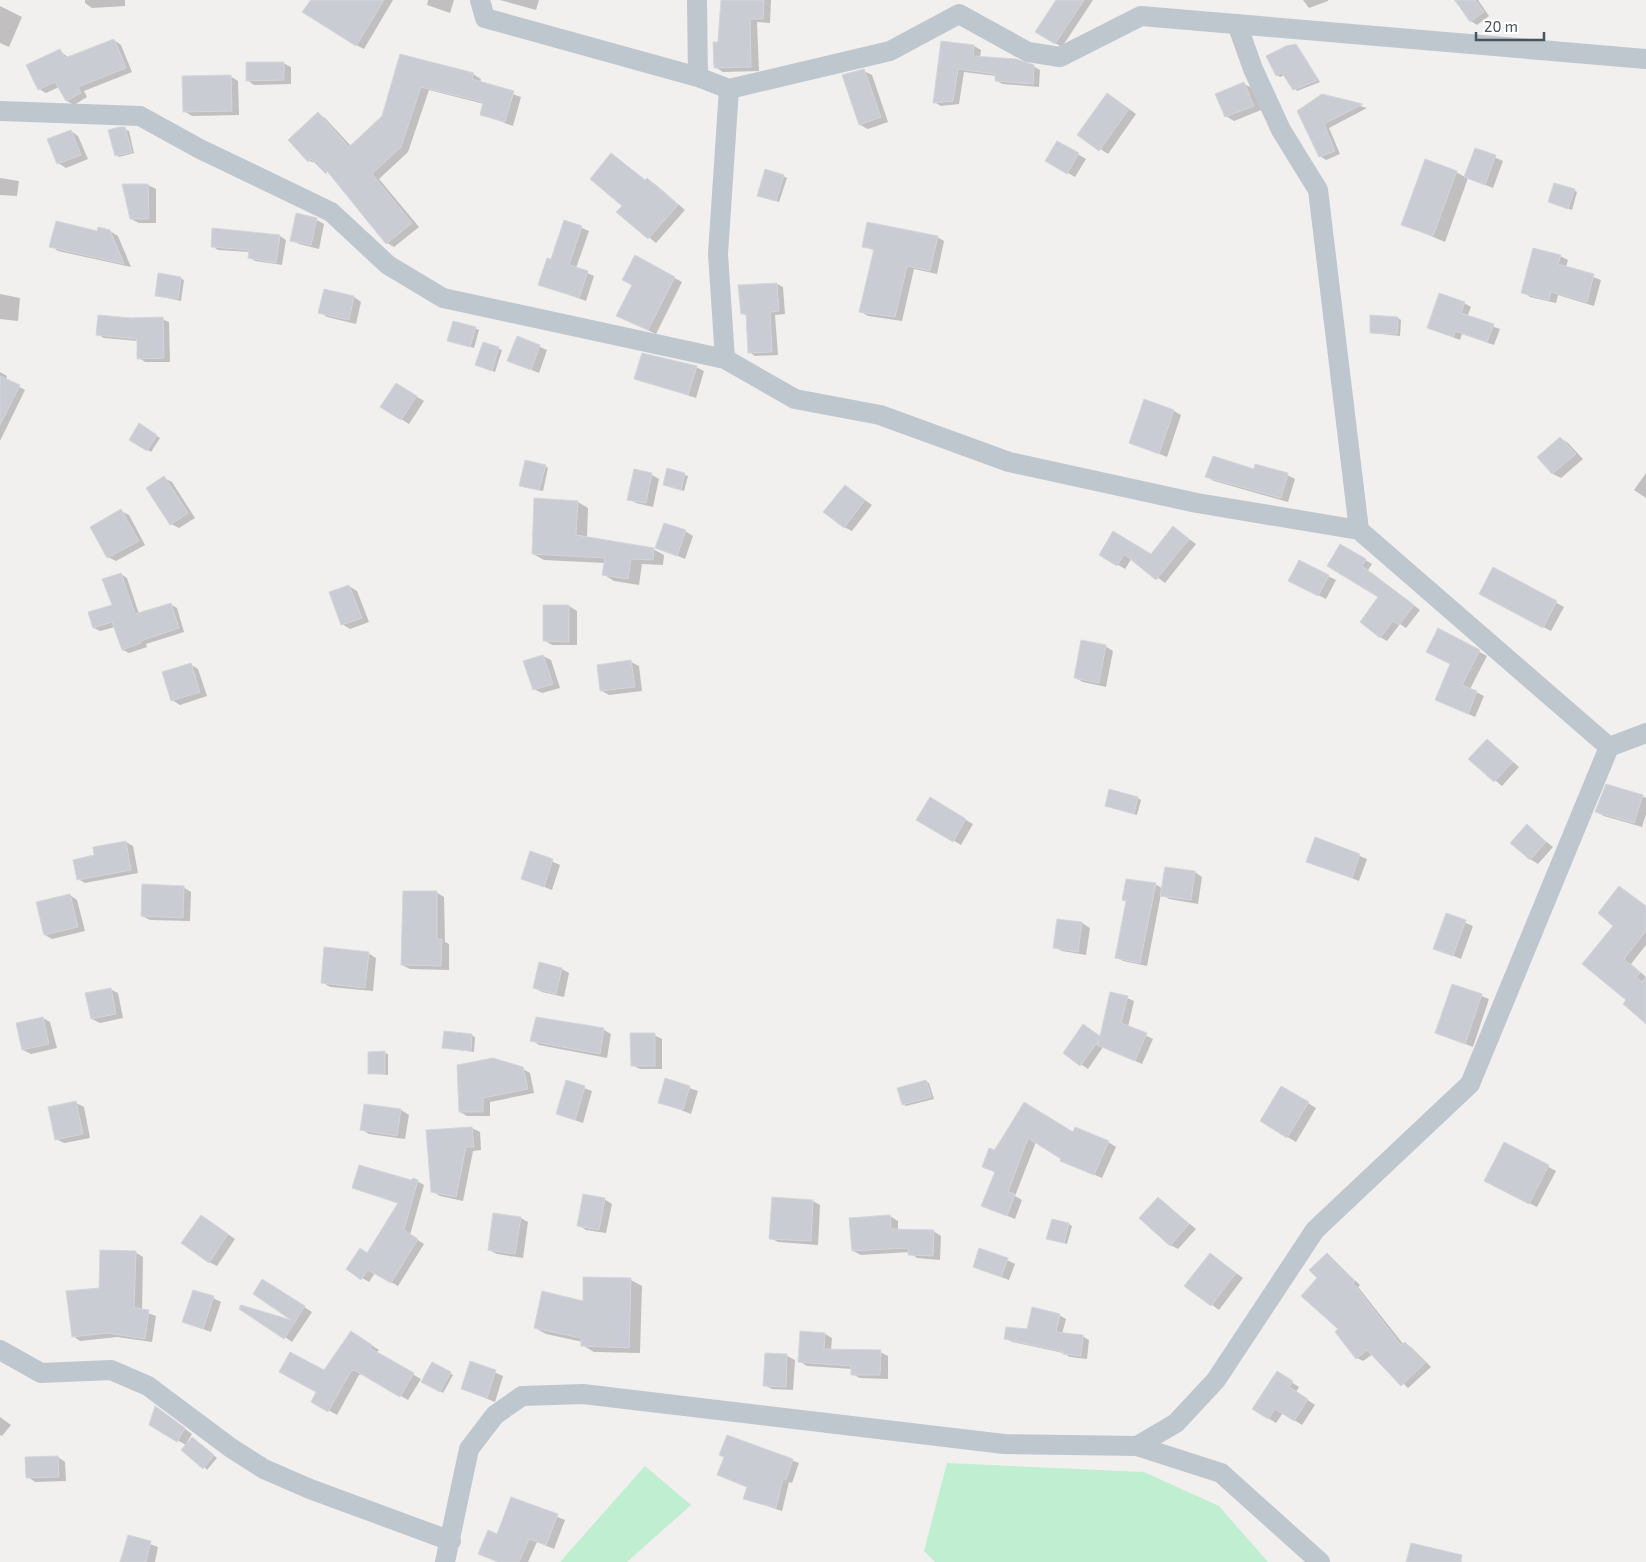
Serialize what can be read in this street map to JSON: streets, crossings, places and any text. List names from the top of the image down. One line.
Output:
{"scale_bar":"20 m"}
